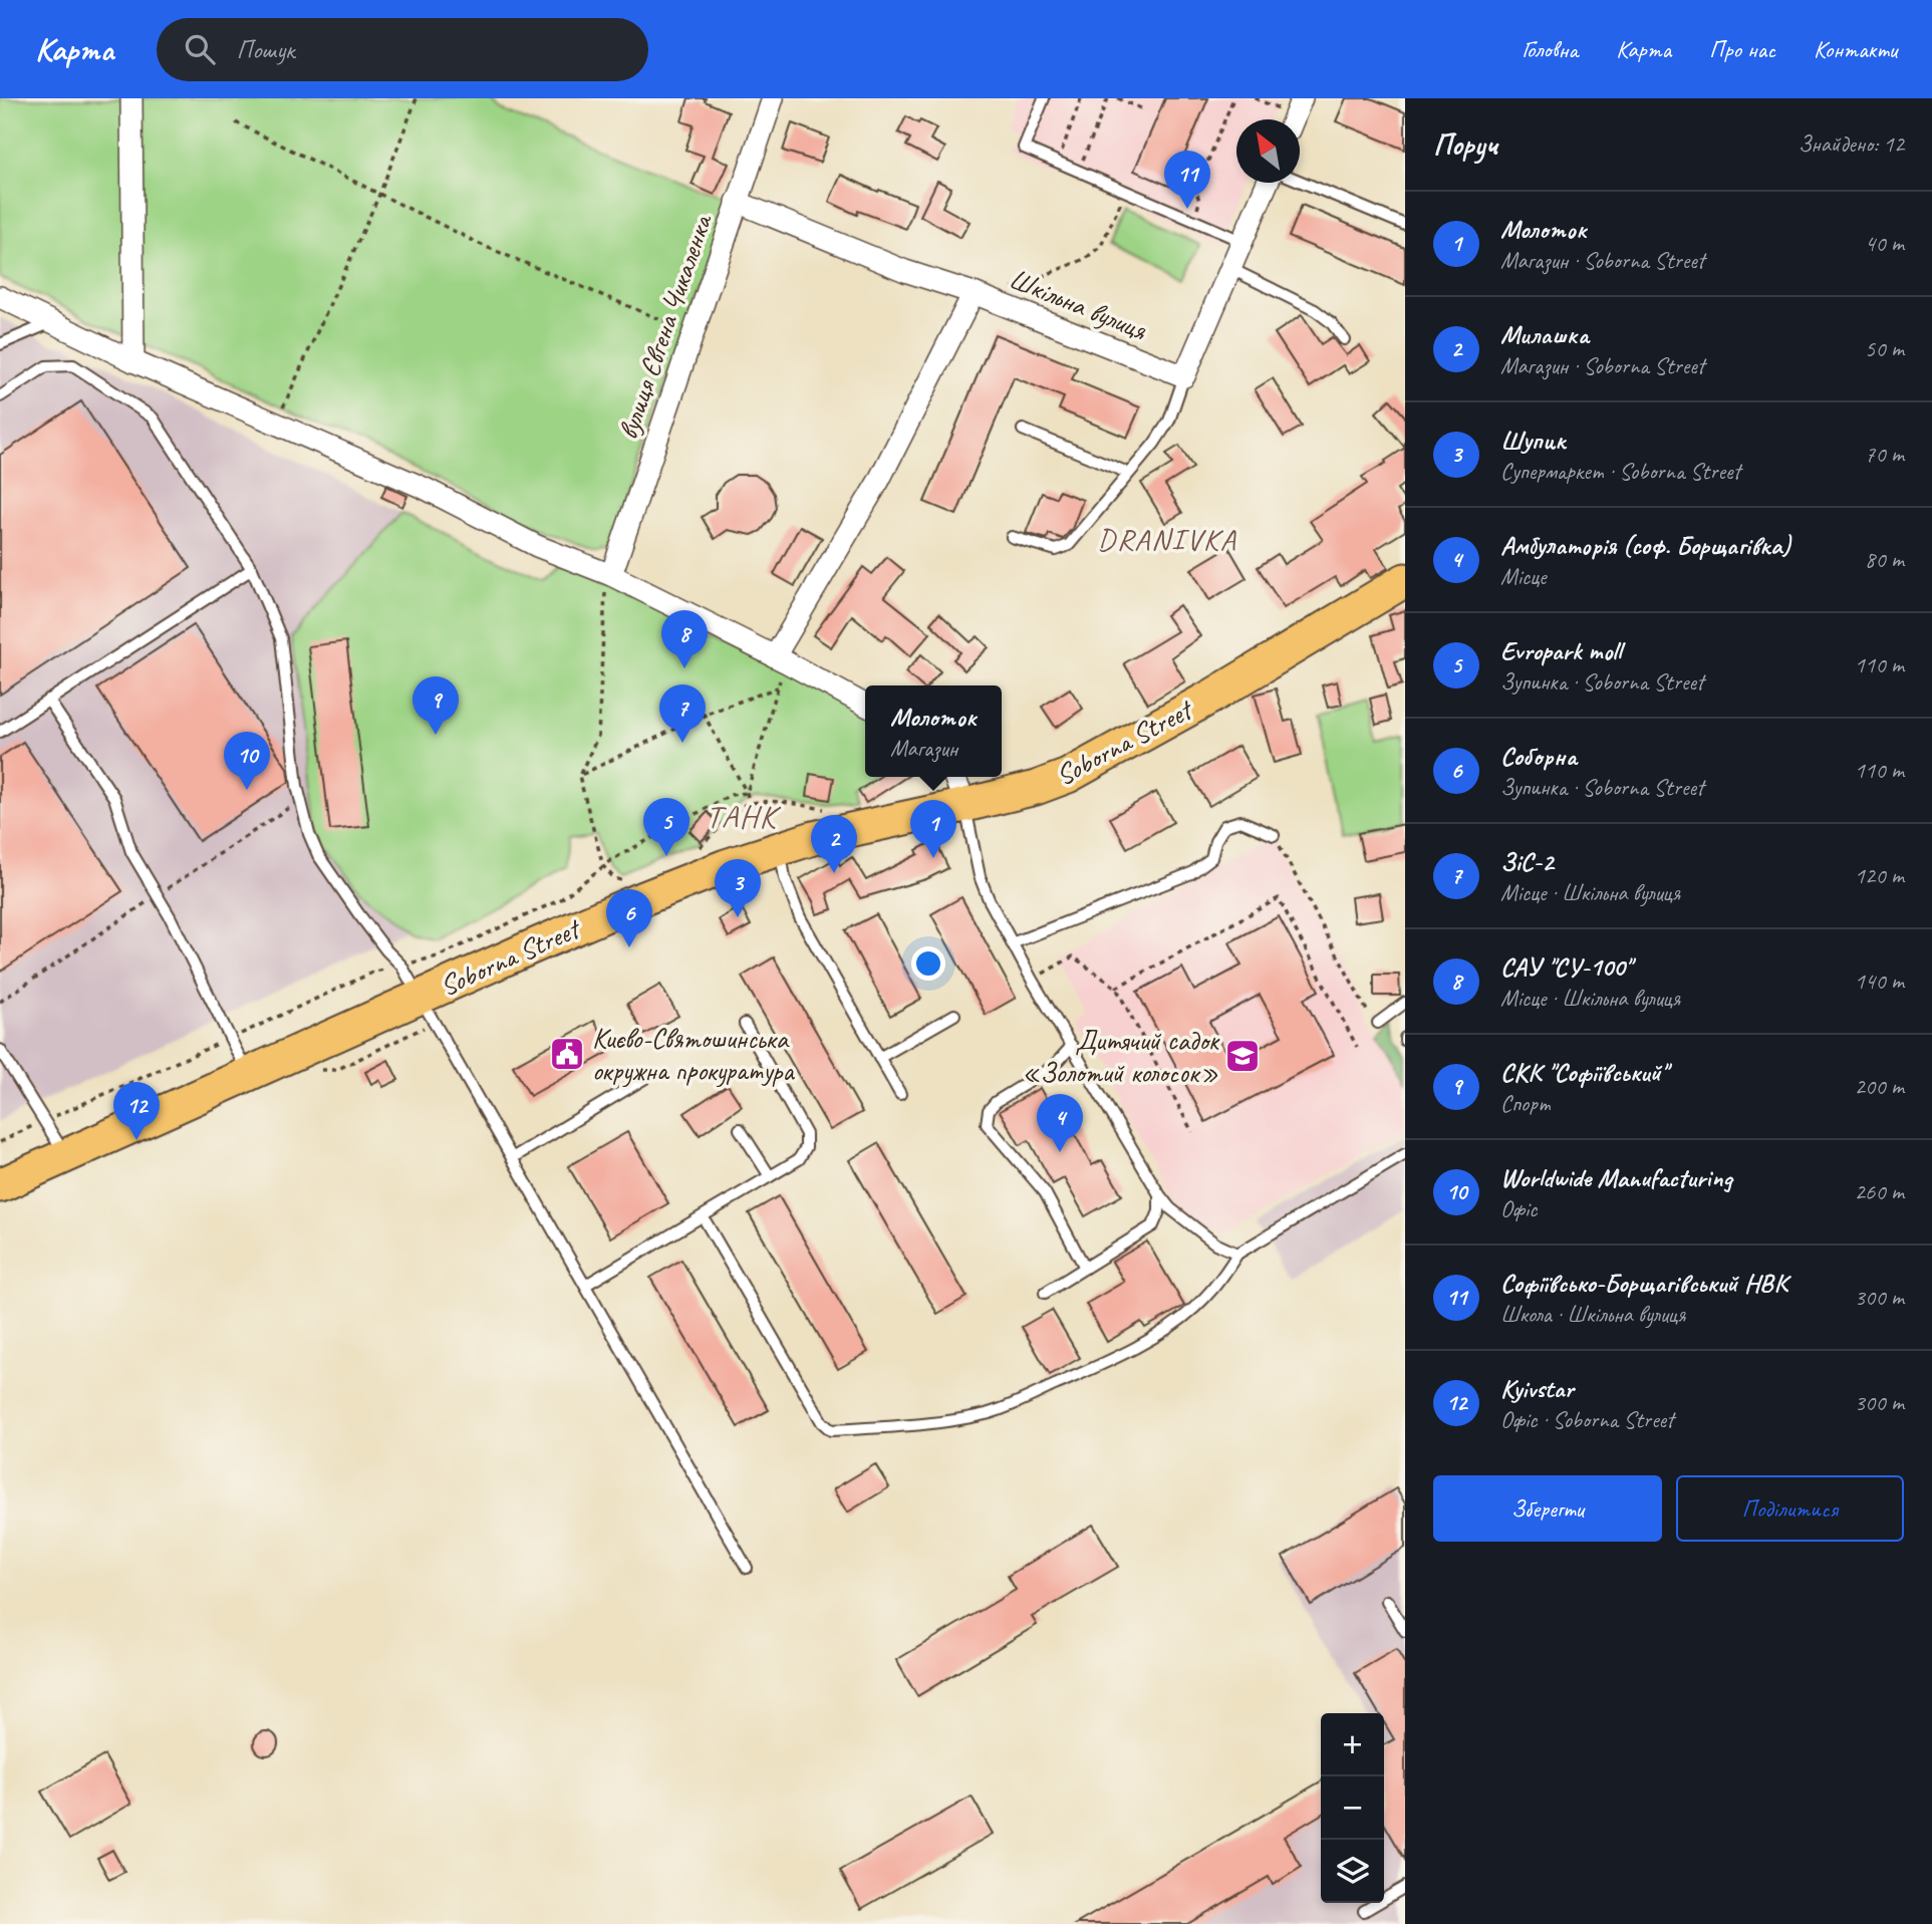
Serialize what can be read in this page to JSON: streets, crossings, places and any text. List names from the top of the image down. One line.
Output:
{"streets":{"main road":["Soborna Street"],"street":["Шкільна вулиця","вулиця Євгена Чикаленка"]},"districts":["DRANIVKA","ТАНК"],"places":{"public building":["Києво-Святошинська окружна прокуратура"],"school or university":["Дитячий садок «Золотий колосок»"]},"north":"top left","page":{"header":"Карта","search":"Пошук","nav":["Головна","Карта","Про нас","Контакти"],"heading":["Поруч","Знайдено: 12"],"pins":["11","8","9","7","10","5","1","2","3","6","12","4"],"list":[{"mark":"1","name":"Молоток","note":"Магазин · Soborna Street","value":"40 m"},{"mark":"2","name":"Милашка","note":"Магазин · Soborna Street","value":"50 m"},{"mark":"3","name":"Шупик","note":"Супермаркет · Soborna Street","value":"70 m"},{"mark":"4","name":"Амбулаторія (соф. Борщагівка)","note":"Місце","value":"80 m"},{"mark":"5","name":"Evropark moll","note":"Зупинка · Soborna Street","value":"110 m"},{"mark":"6","name":"Соборна","note":"Зупинка · Soborna Street","value":"110 m"},{"mark":"7","name":"ЗіС-2","note":"Місце · Шкільна вулиця","value":"120 m"},{"mark":"8","name":"САУ \"СУ-100\"","note":"Місце · Шкільна вулиця","value":"140 m"},{"mark":"9","name":"СКК \"Софіївський\"","note":"Спорт","value":"200 m"},{"mark":"10","name":"Worldwide Manufacturing","note":"Офіс","value":"260 m"},{"mark":"11","name":"Софіївсько-Борщагівський НВК","note":"Школа · Шкільна вулиця","value":"300 m"},{"mark":"12","name":"Kyivstar","note":"Офіс · Soborna Street","value":"300 m"}],"popup":["Молоток","Магазин"],"buttons":["Зберегти","Поділитися"],"map_buttons":["+","−"]}}
